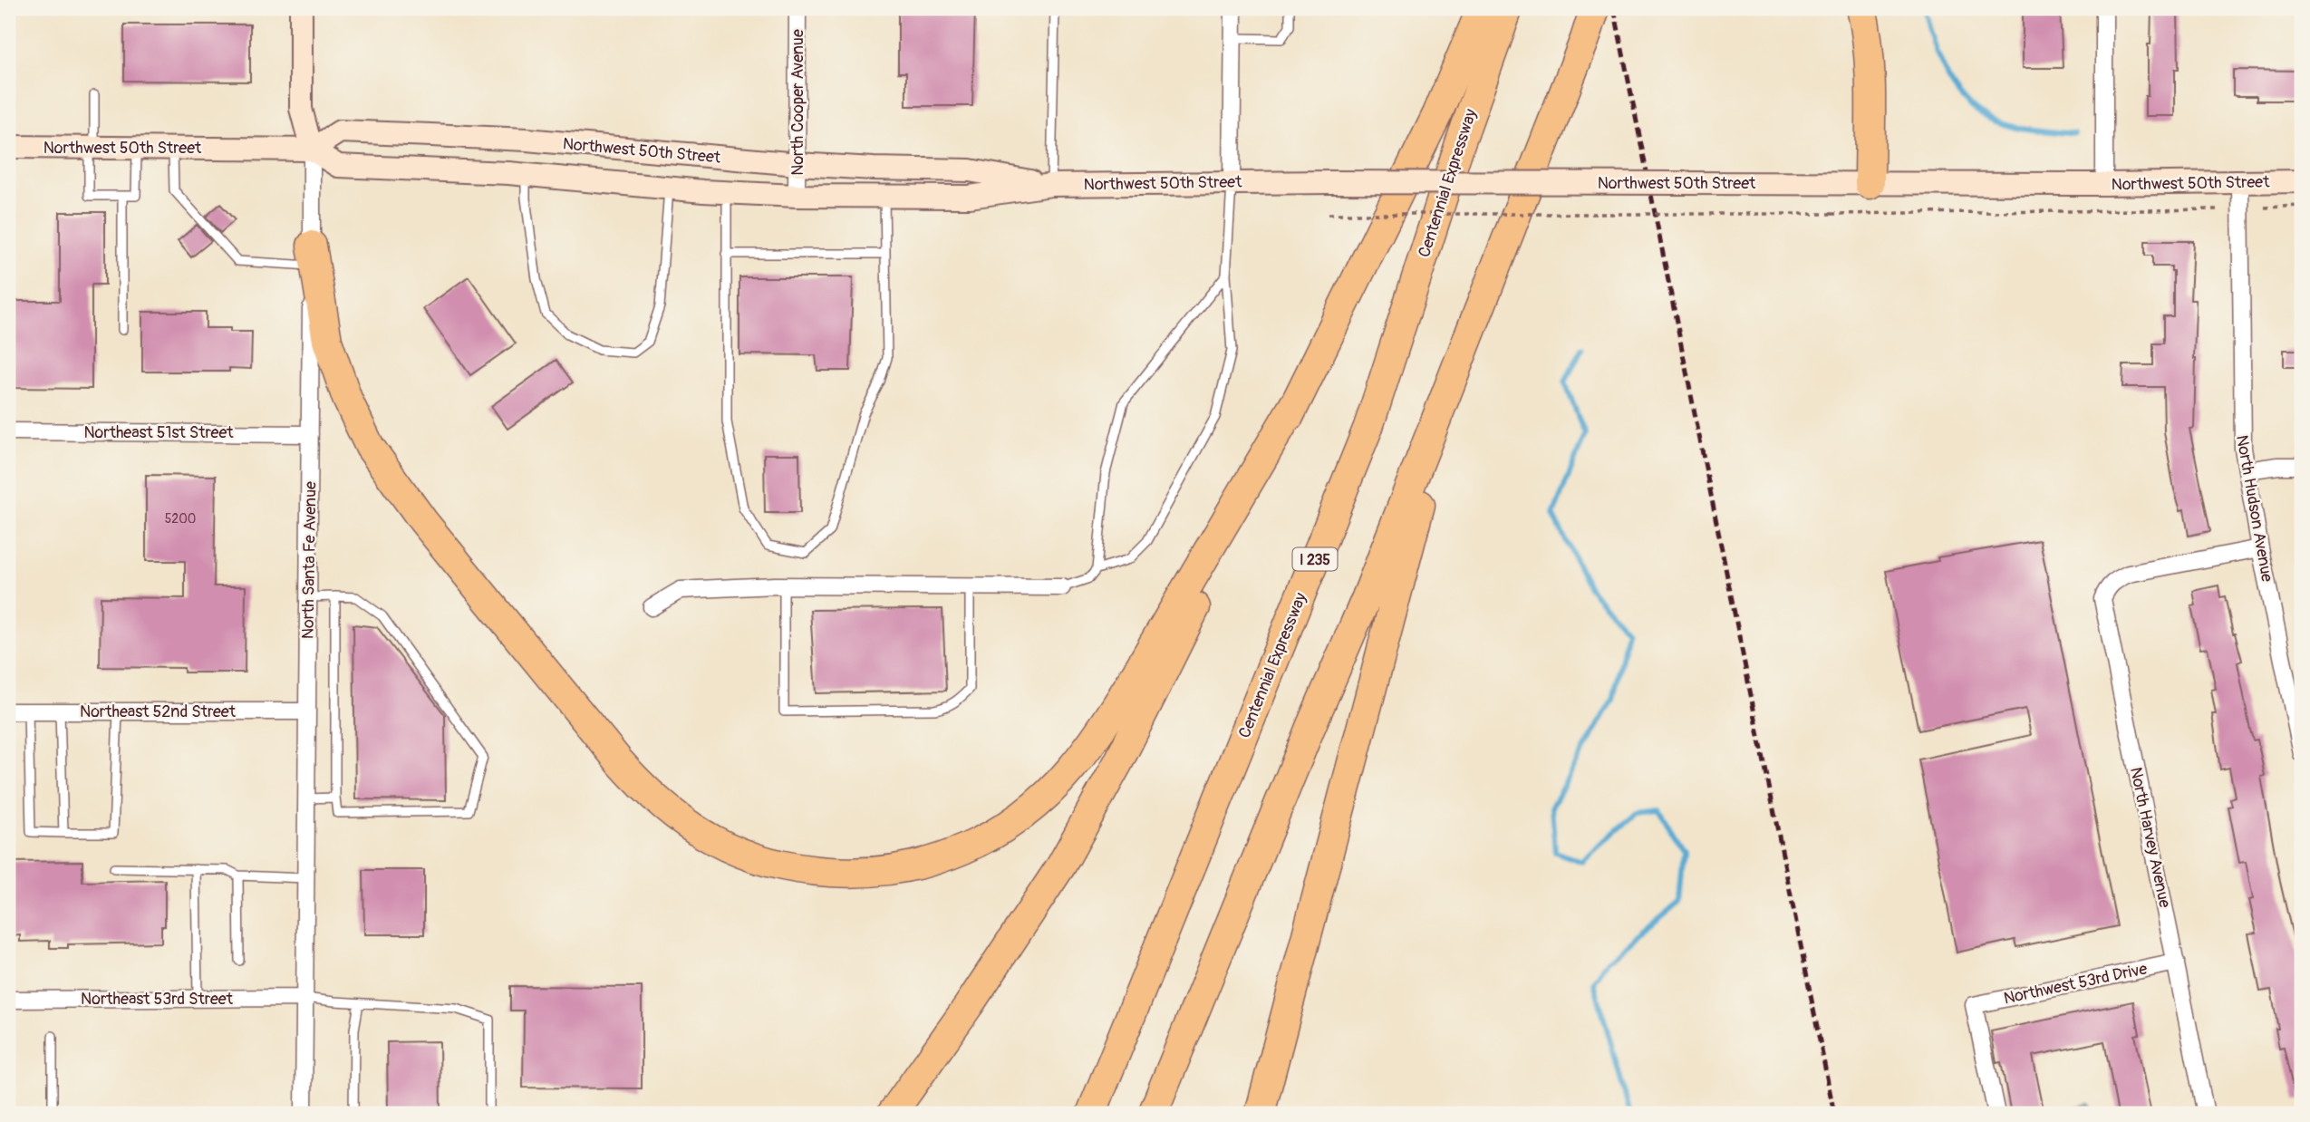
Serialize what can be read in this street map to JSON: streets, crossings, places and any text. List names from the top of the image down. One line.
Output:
{"streets":{"highway":["Centennial Expressway","I 235"],"main road":["Northwest 50th Street","North Santa Fe Avenue"],"street":["North Cooper Avenue","Northeast 51st Street","North Hudson Avenue","Northeast 52nd Street","North Harvey Avenue","Northwest 53rd Drive","Northeast 53rd Street"]},"crossings":[["North Cooper Avenue","Northwest 50th Street"],["Northwest 50th Street","North Hudson Avenue"],["Northwest 50th Street","North Santa Fe Avenue"],["Northeast 51st Street","North Santa Fe Avenue"],["North Hudson Avenue","North Harvey Avenue"],["North Santa Fe Avenue","Northeast 52nd Street"],["North Santa Fe Avenue","Northeast 53rd Street"],["North Harvey Avenue","Northwest 53rd Drive"]],"house_numbers":["5200"]}
